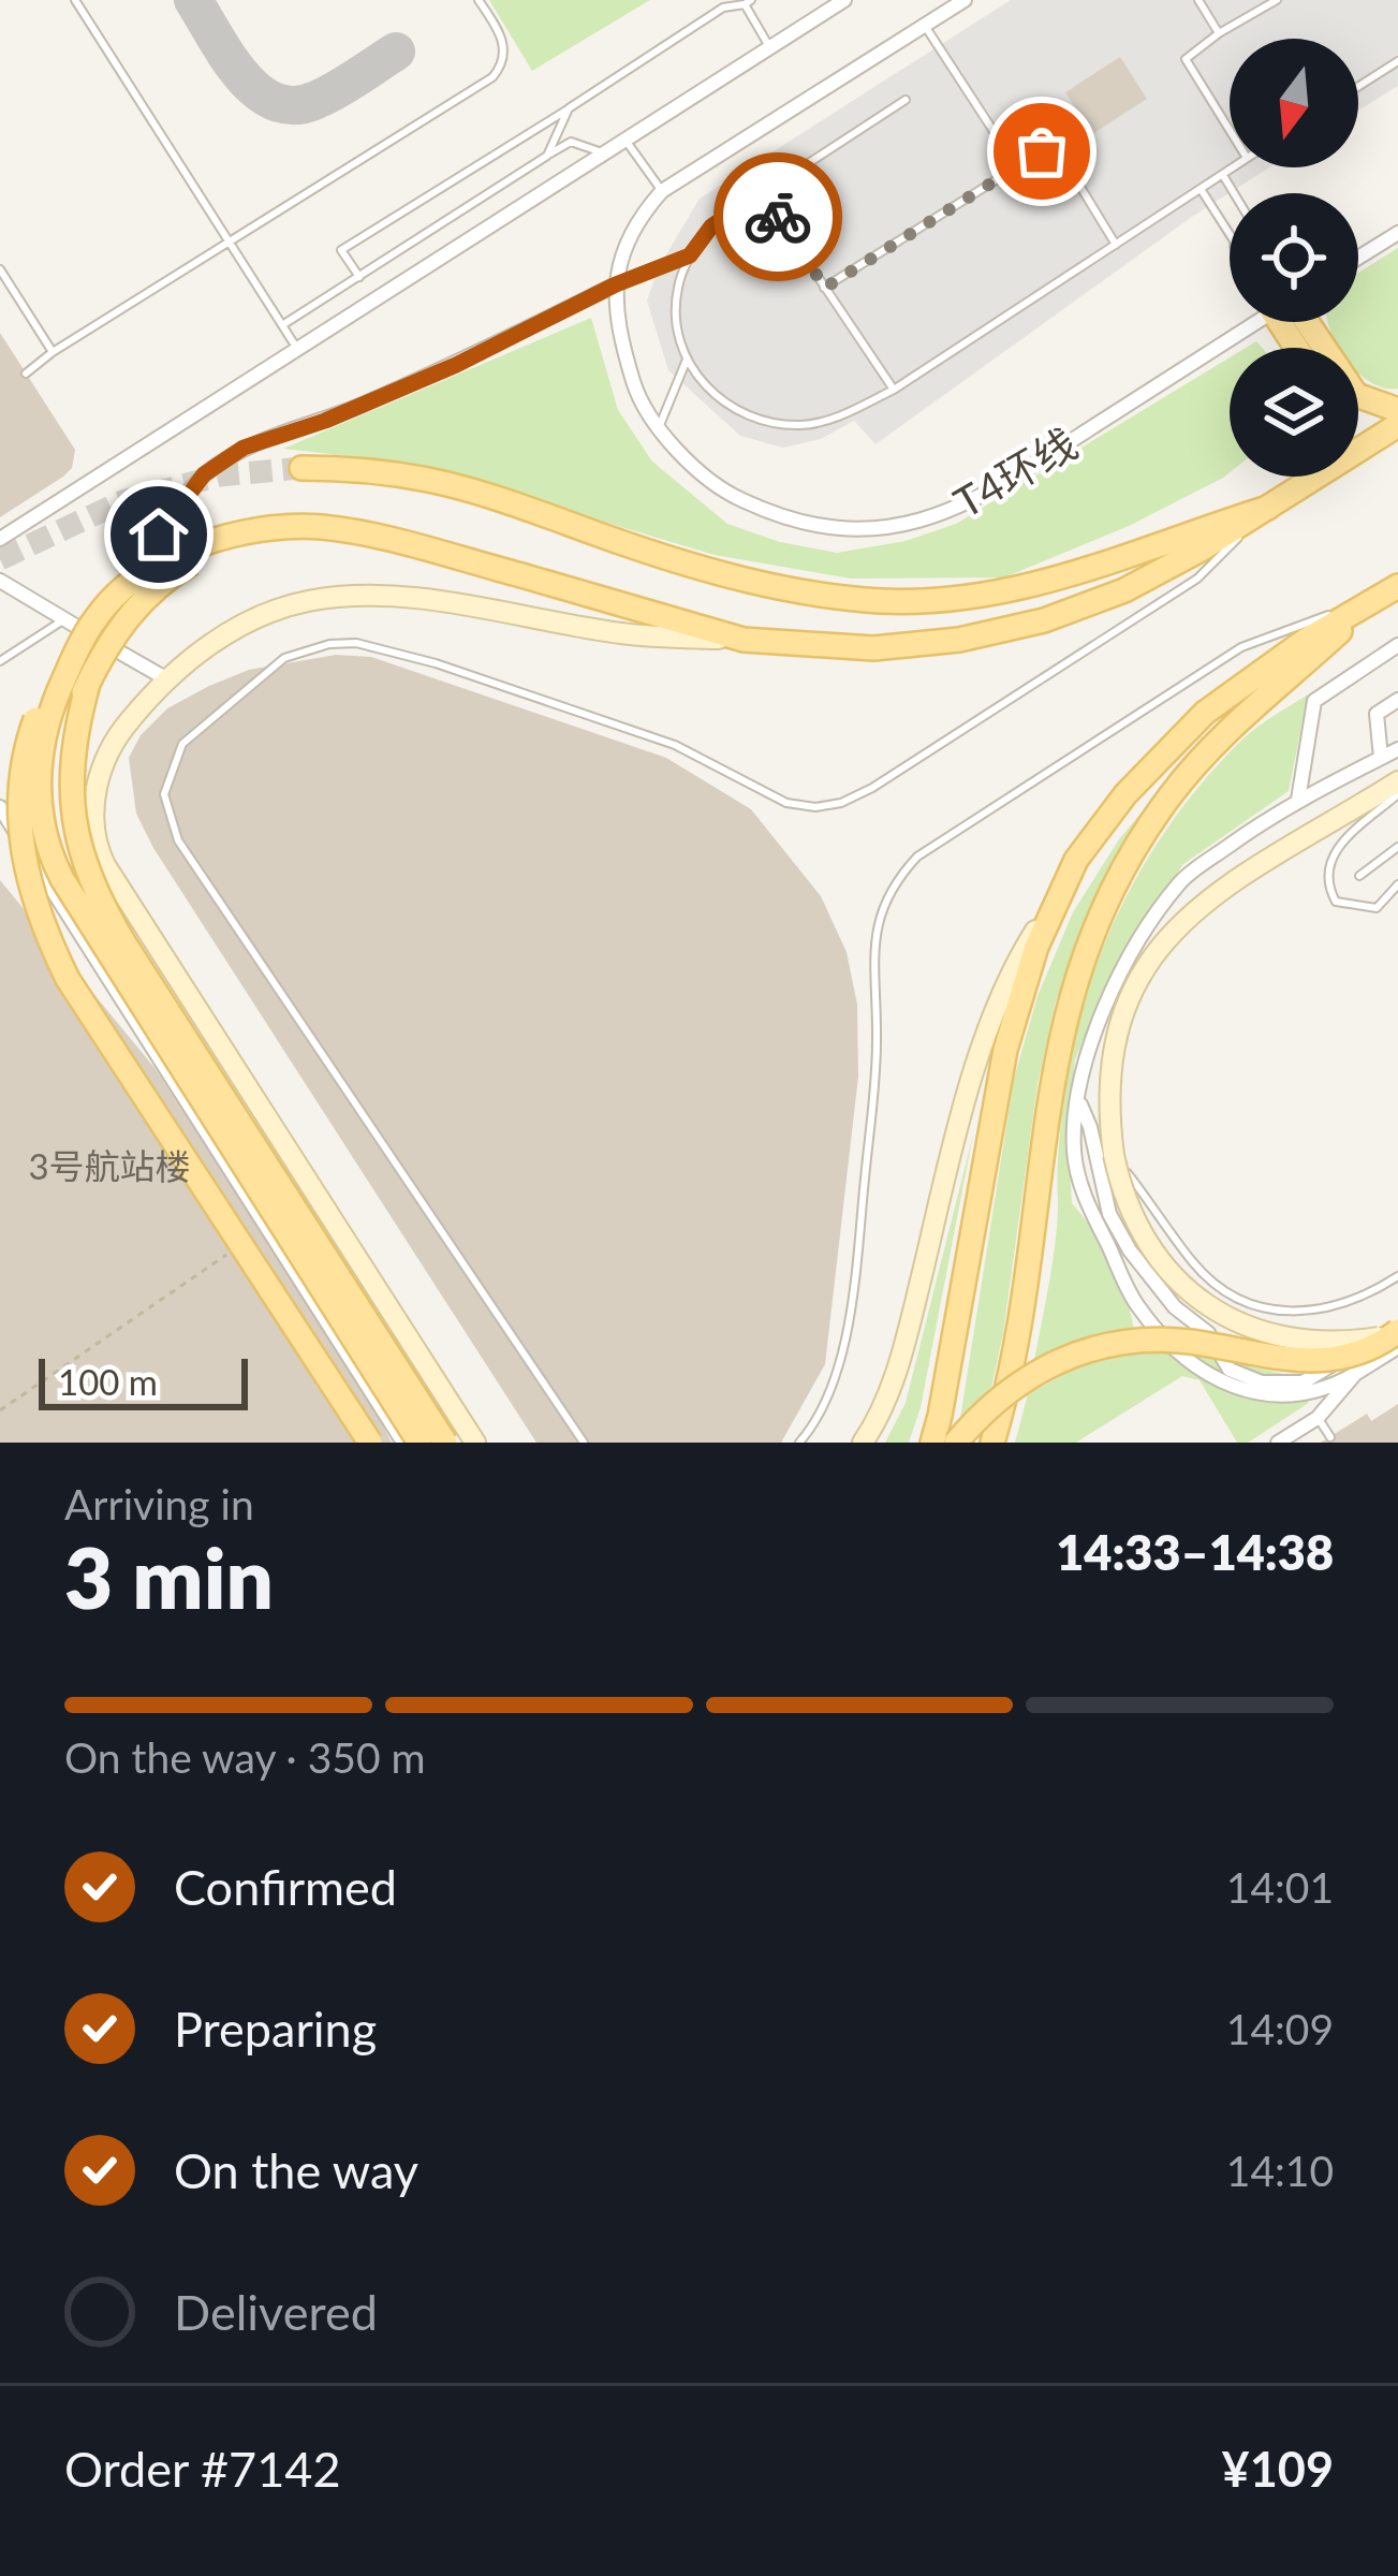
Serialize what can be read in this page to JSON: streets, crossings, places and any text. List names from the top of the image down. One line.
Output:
{"streets":{"street":["T4环线"]},"house_numbers":["3号航站楼"],"scale_bar":"100 m","north":"bottom","page":{"scale":"100 m","heading":["3 min","Arriving in","14:33–14:38"],"panel":["Order #7142","¥109"],"bar":"On the way · 350 m","list":[["Confirmed","14:01"],["Preparing","14:09"],["On the way","14:10"],"Delivered"]}}
